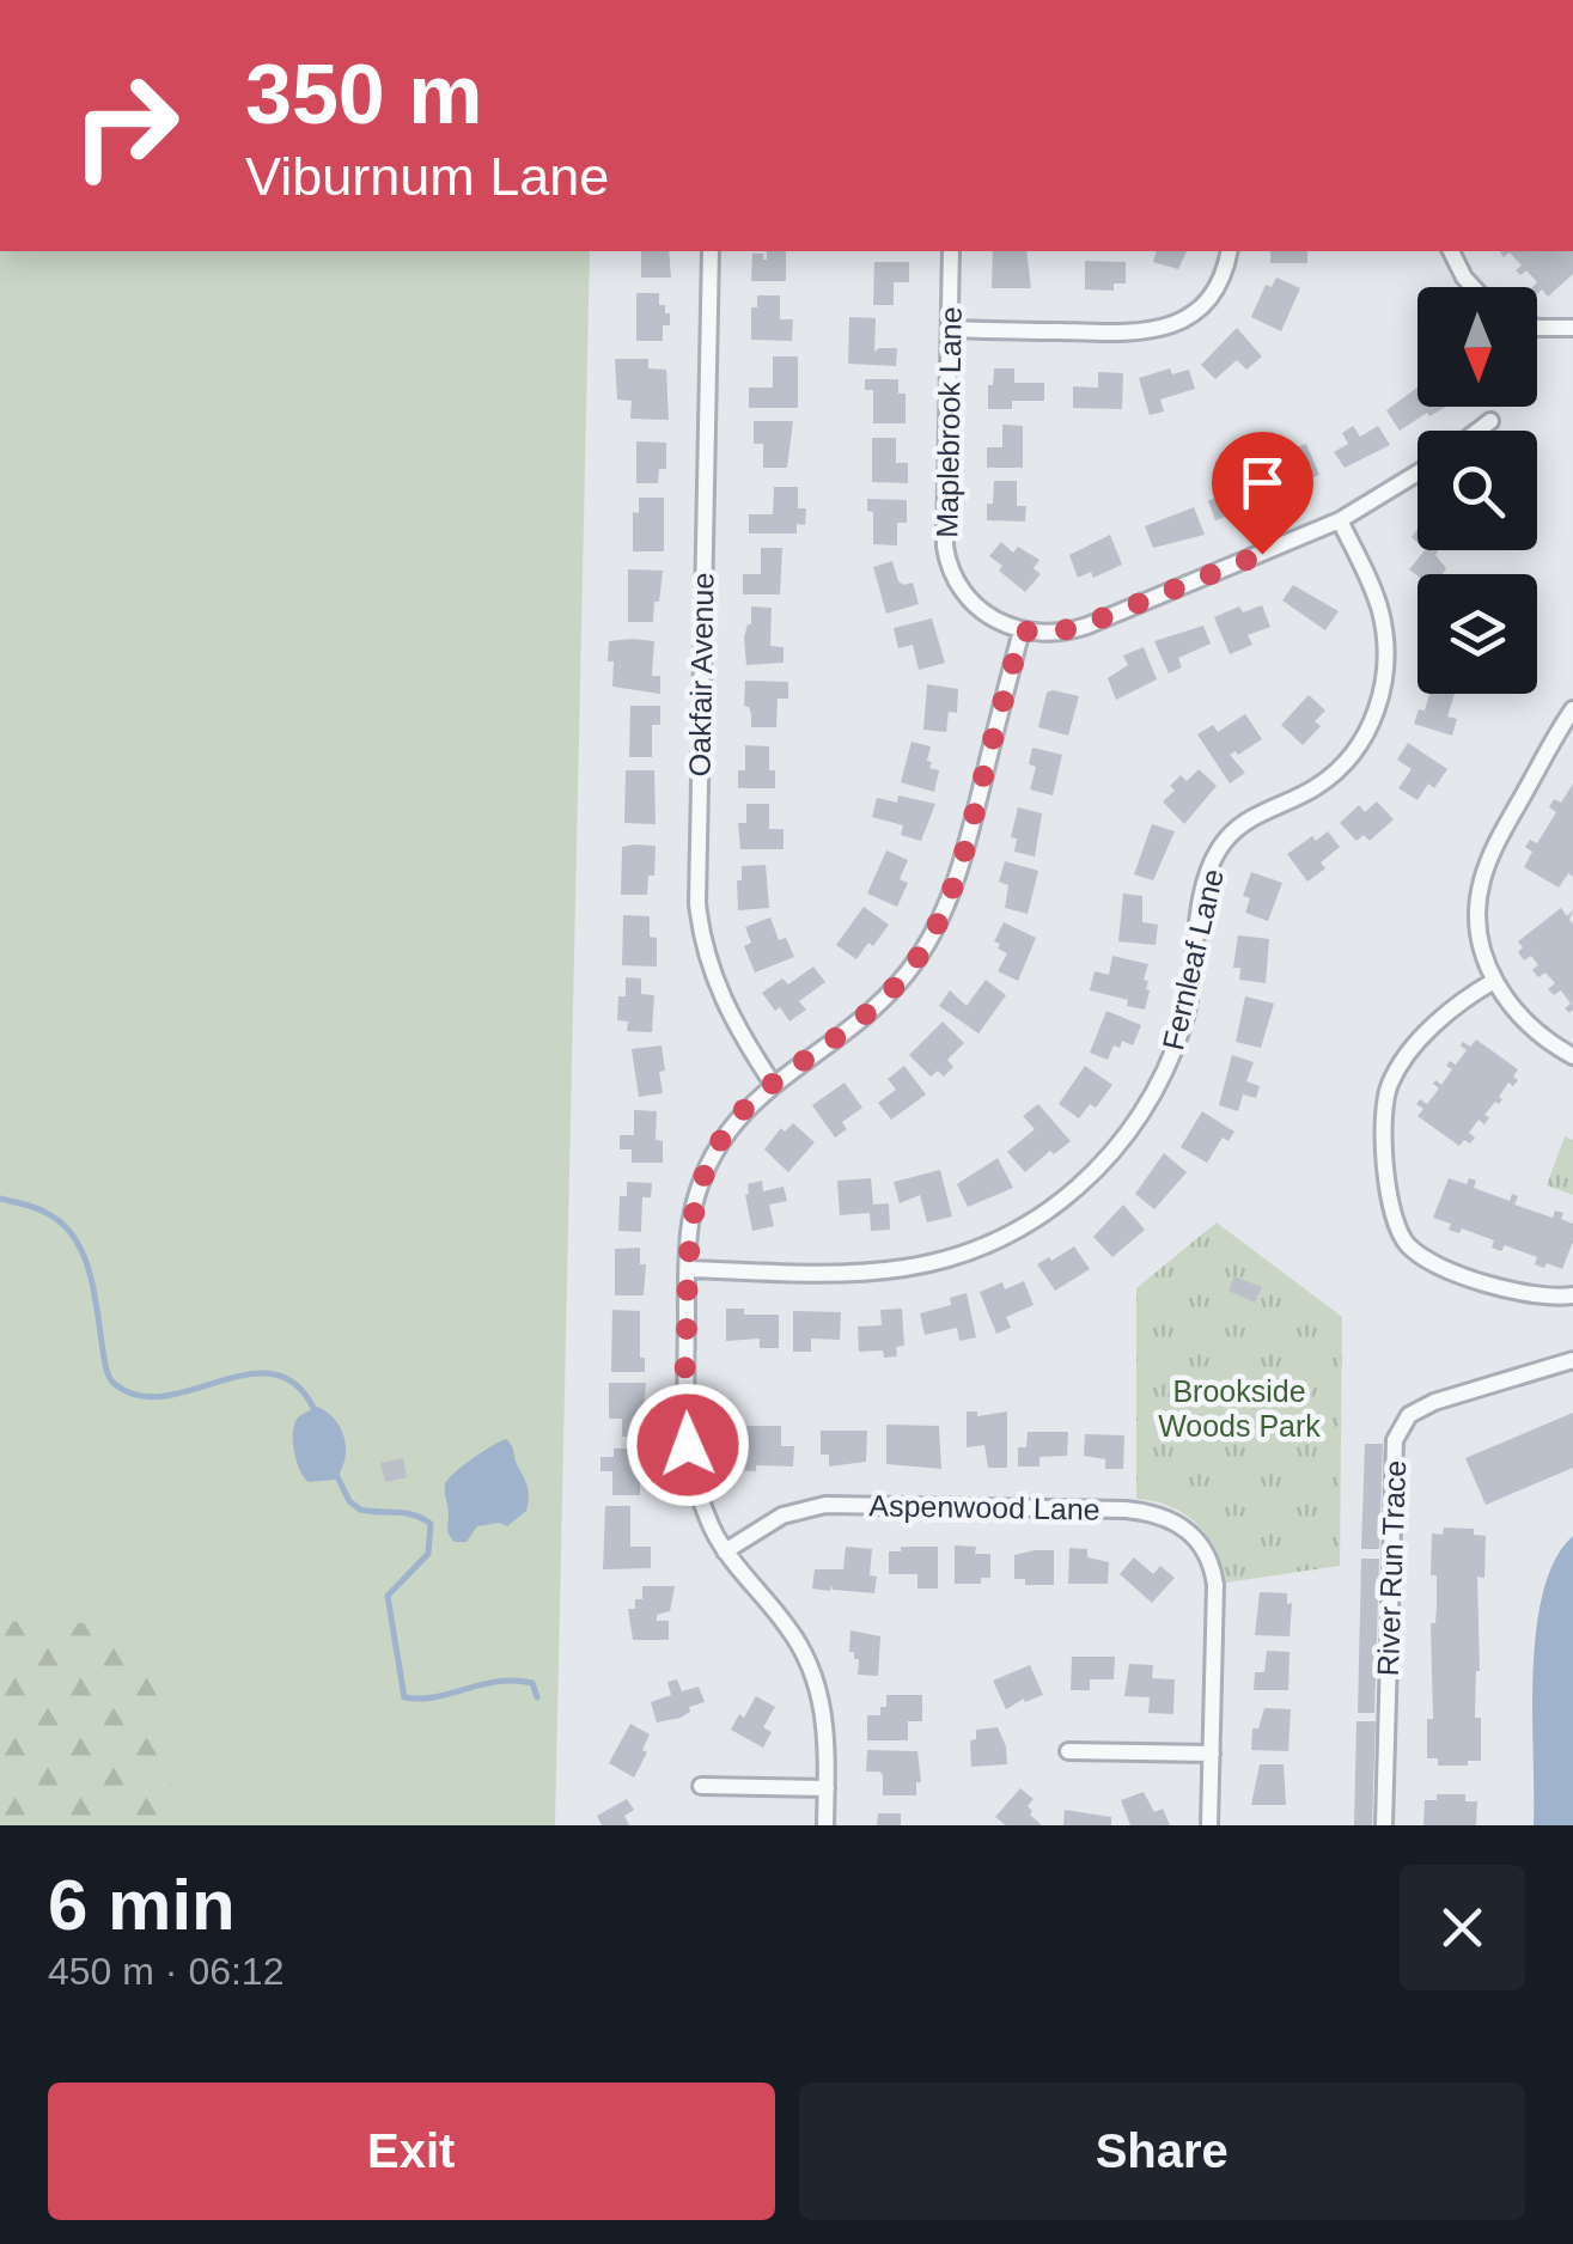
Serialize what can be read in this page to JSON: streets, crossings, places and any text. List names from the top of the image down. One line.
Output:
{"streets":{"street":["Maplebrook Lane","Oakfair Avenue","Fernleaf Lane","Aspenwood Lane","River Run Trace"]},"parks":["Brookside Woods Park"],"north":"bottom","page":{"turn":["350 m","Viburnum Lane"],"heading":["6 min","450 m · 06:12"],"buttons":["Exit","Share"]}}
